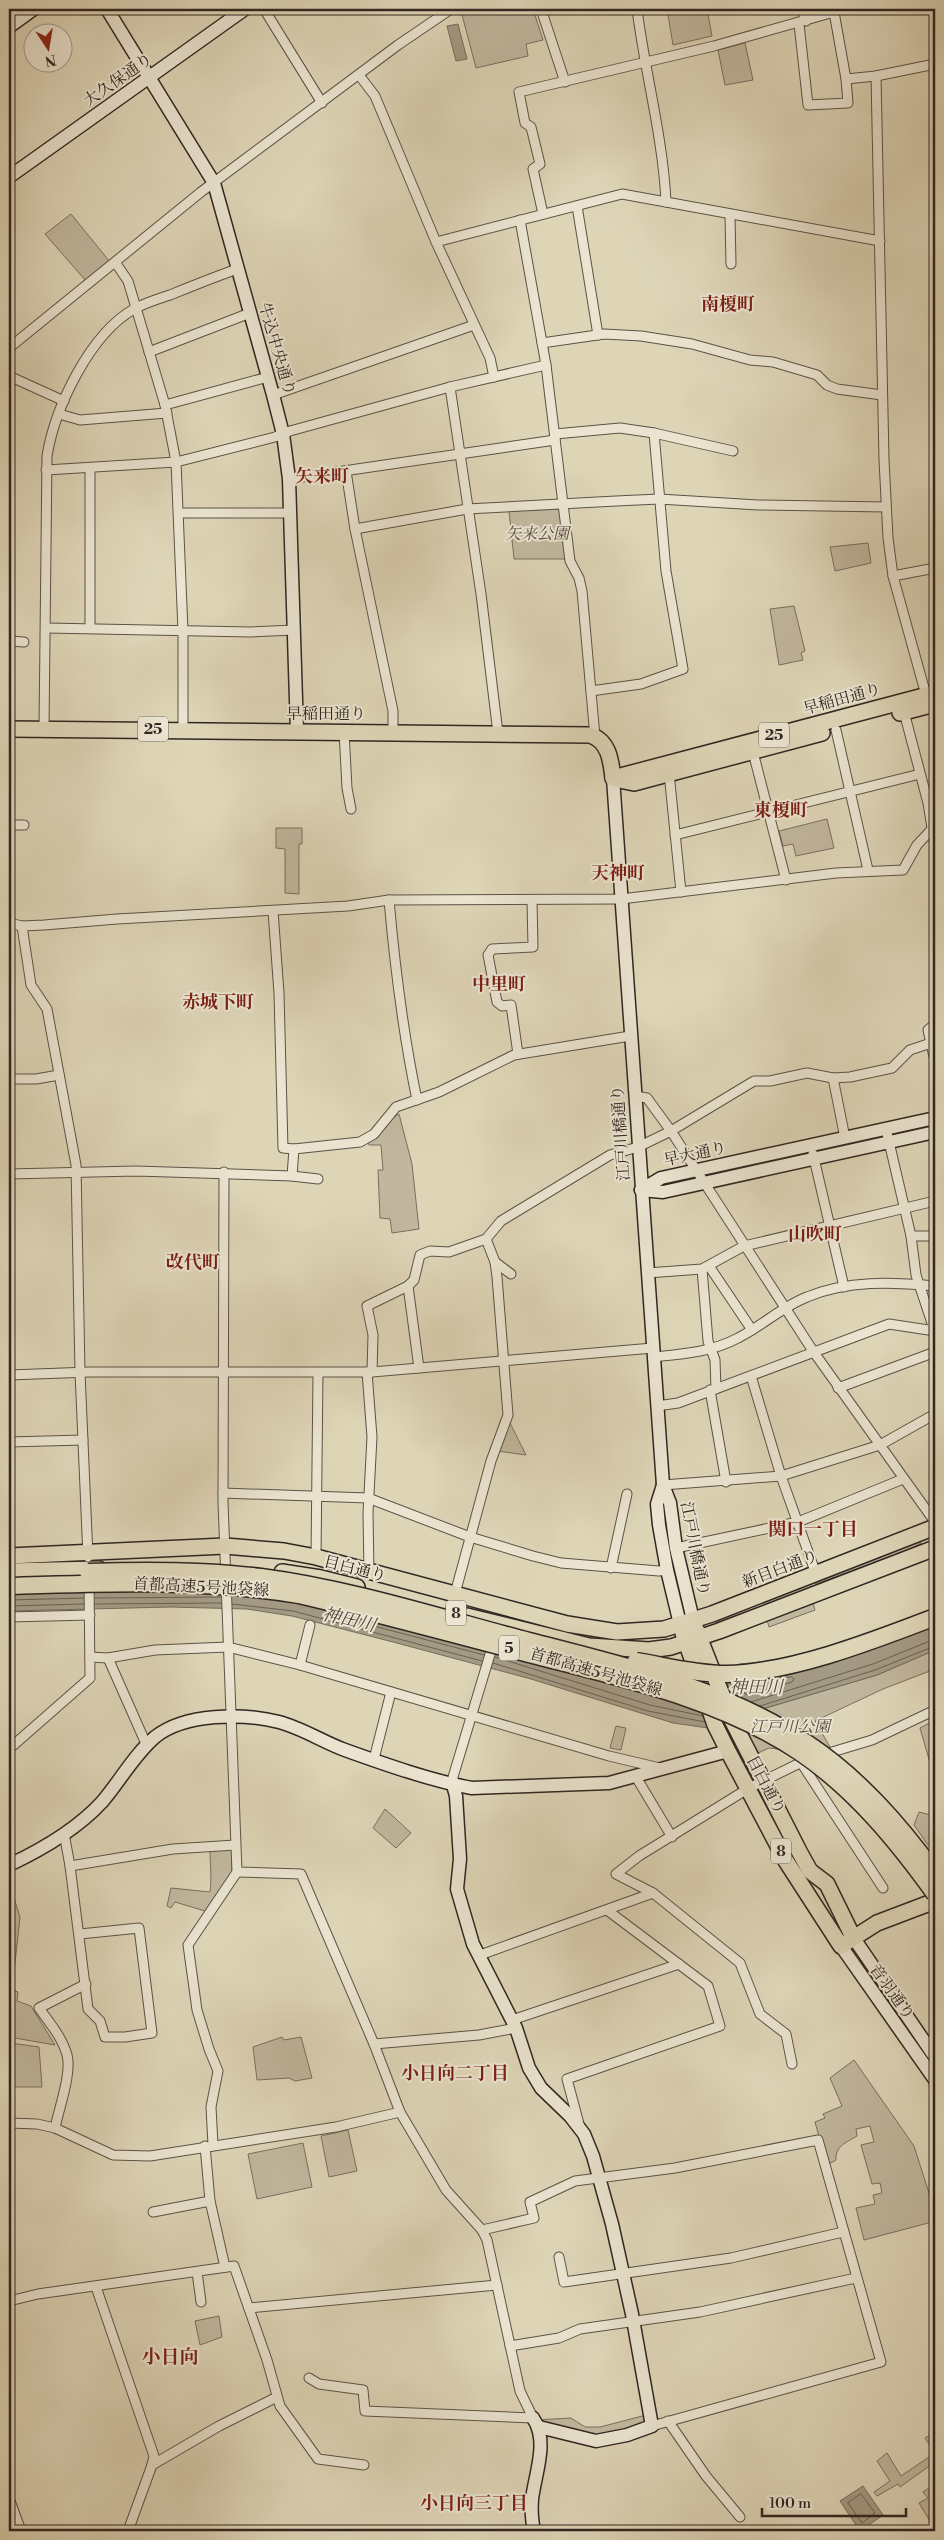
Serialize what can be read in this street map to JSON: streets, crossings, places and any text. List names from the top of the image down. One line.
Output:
{"streets":{"highway":["首都高速5号池袋線","5"],"main road":["早稲田通り","25","目白通り","新目白通り","8"],"street":["大久保通り","牛込中央通り","江戸川橋通り","早大通り","音羽通り"]},"crossings":[["大久保通り","牛込中央通り"],["牛込中央通り","早稲田通り"],["早稲田通り","江戸川橋通り"],["江戸川橋通り","早大通り"],["江戸川橋通り","目白通り"],["江戸川橋通り","新目白通り"],["目白通り","新目白通り"],["目白通り","首都高速5号池袋線"],["目白通り","8"],["目白通り","音羽通り"]],"districts":["南榎町","矢来町","東榎町","天神町","中里町","赤城下町","山吹町","改代町","関口一丁目","小日向二丁目","小日向","小日向三丁目"],"water":["神田川"],"parks":["矢来公園","江戸川公園"],"scale_bar":"100 m","north":"bottom"}
